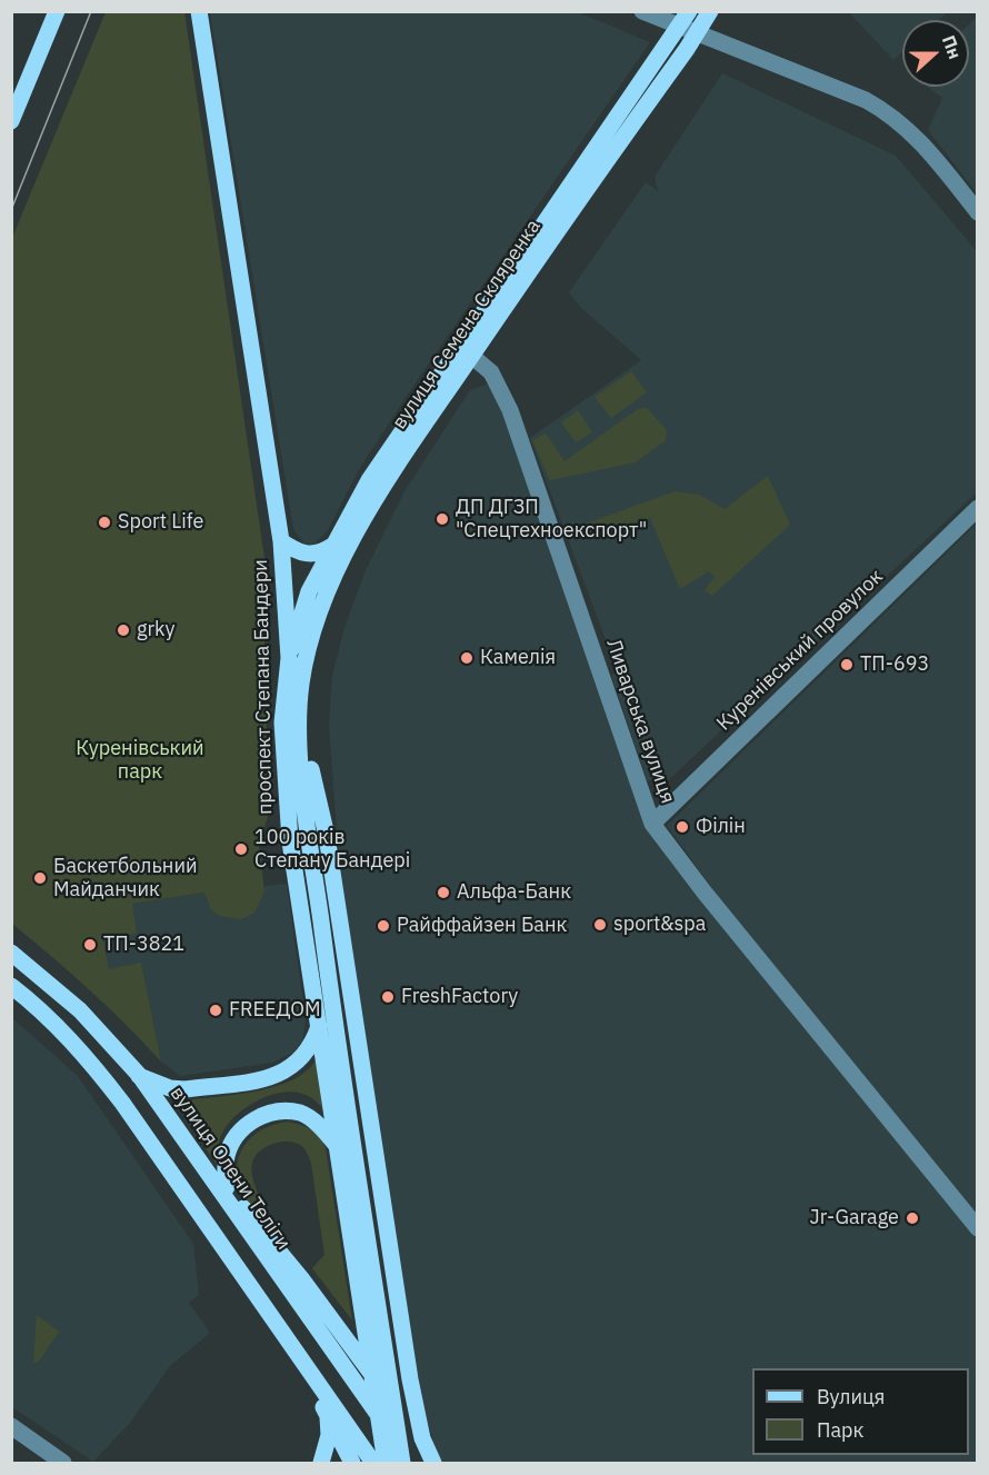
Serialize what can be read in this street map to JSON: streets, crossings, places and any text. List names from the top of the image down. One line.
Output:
{"streets":{"main road":["вулиця Семена Скляренка","проспект Степана Бандери","вулиця Олени Теліги"],"street":["Куренівський провулок","Ливарська вулиця"]},"crossings":[["вулиця Семена Скляренка","проспект Степана Бандери"],["вулиця Семена Скляренка","Ливарська вулиця"],["Куренівський провулок","Ливарська вулиця"]],"parks":["Куренівський парк"],"places":["ДП ДГЗП \"Спецтехноекспорт\"","Sport Life","grky","Камелія","ТП-693","Філін","100 років Степану Бандері","Баскетбольний Майданчик","Альфа-Банк","sport&spa","Райффайзен Банк","ТП-3821","FreshFactory","FREEДОМ","Jr-Garage"],"legend":["Вулиця","Парк"],"north":"right"}
